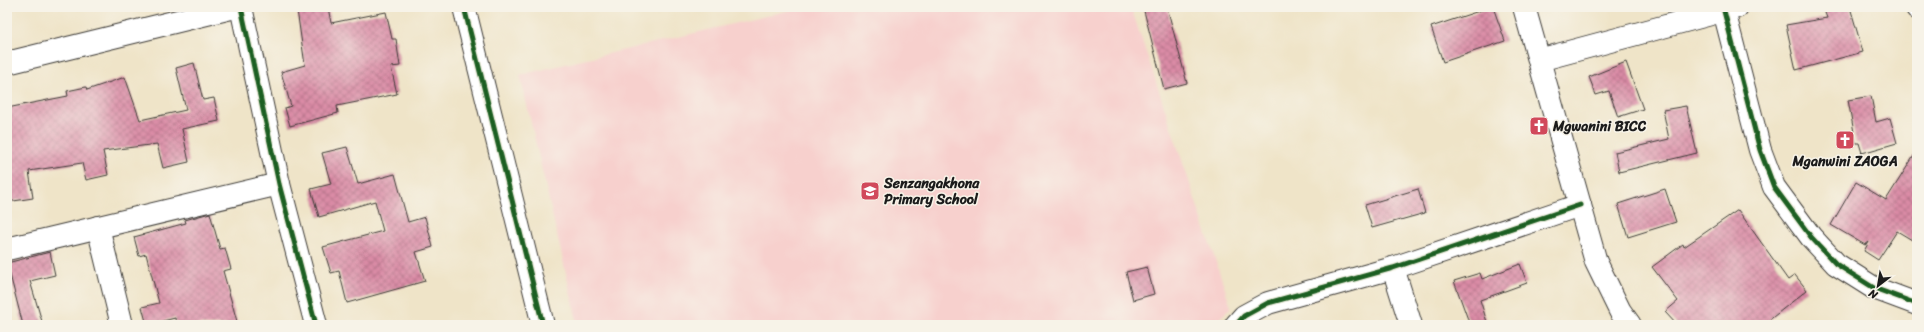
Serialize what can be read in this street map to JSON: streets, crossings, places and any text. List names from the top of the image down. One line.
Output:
{"places":{"church":["Mgwanini BICC","Mganwini ZAOGA"],"school or university":["Senzangakhona Primary School"]},"north":"bottom left"}
